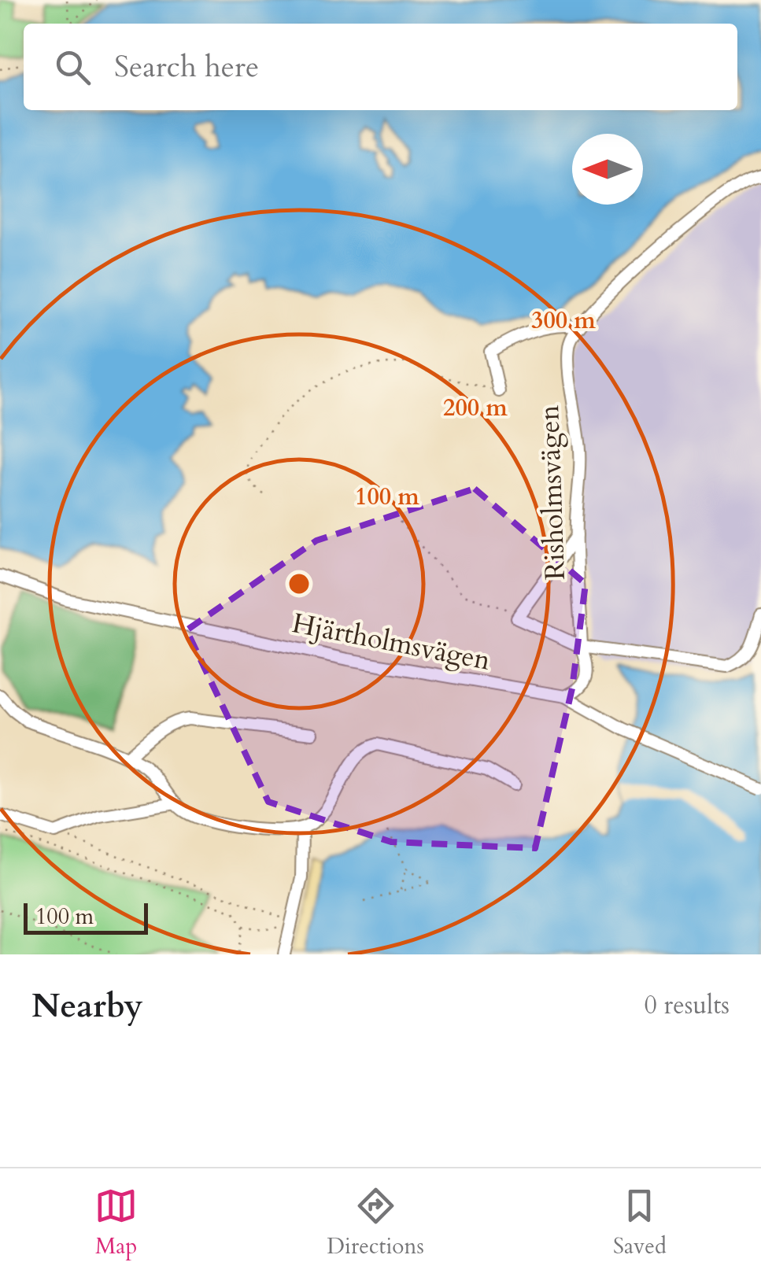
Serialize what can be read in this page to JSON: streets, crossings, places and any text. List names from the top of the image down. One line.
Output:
{"streets":{"street":["Risholmsvägen","Hjärtholmsvägen"]},"crossings":[["Risholmsvägen","Hjärtholmsvägen"]],"scale_bar":"100 m","north":"left","page":{"search":"Search here","scale":"100 m","heading":["Nearby","0 results"],"nav":["Map","Directions","Saved"]},"rings":["300 m","200 m","100 m"]}
